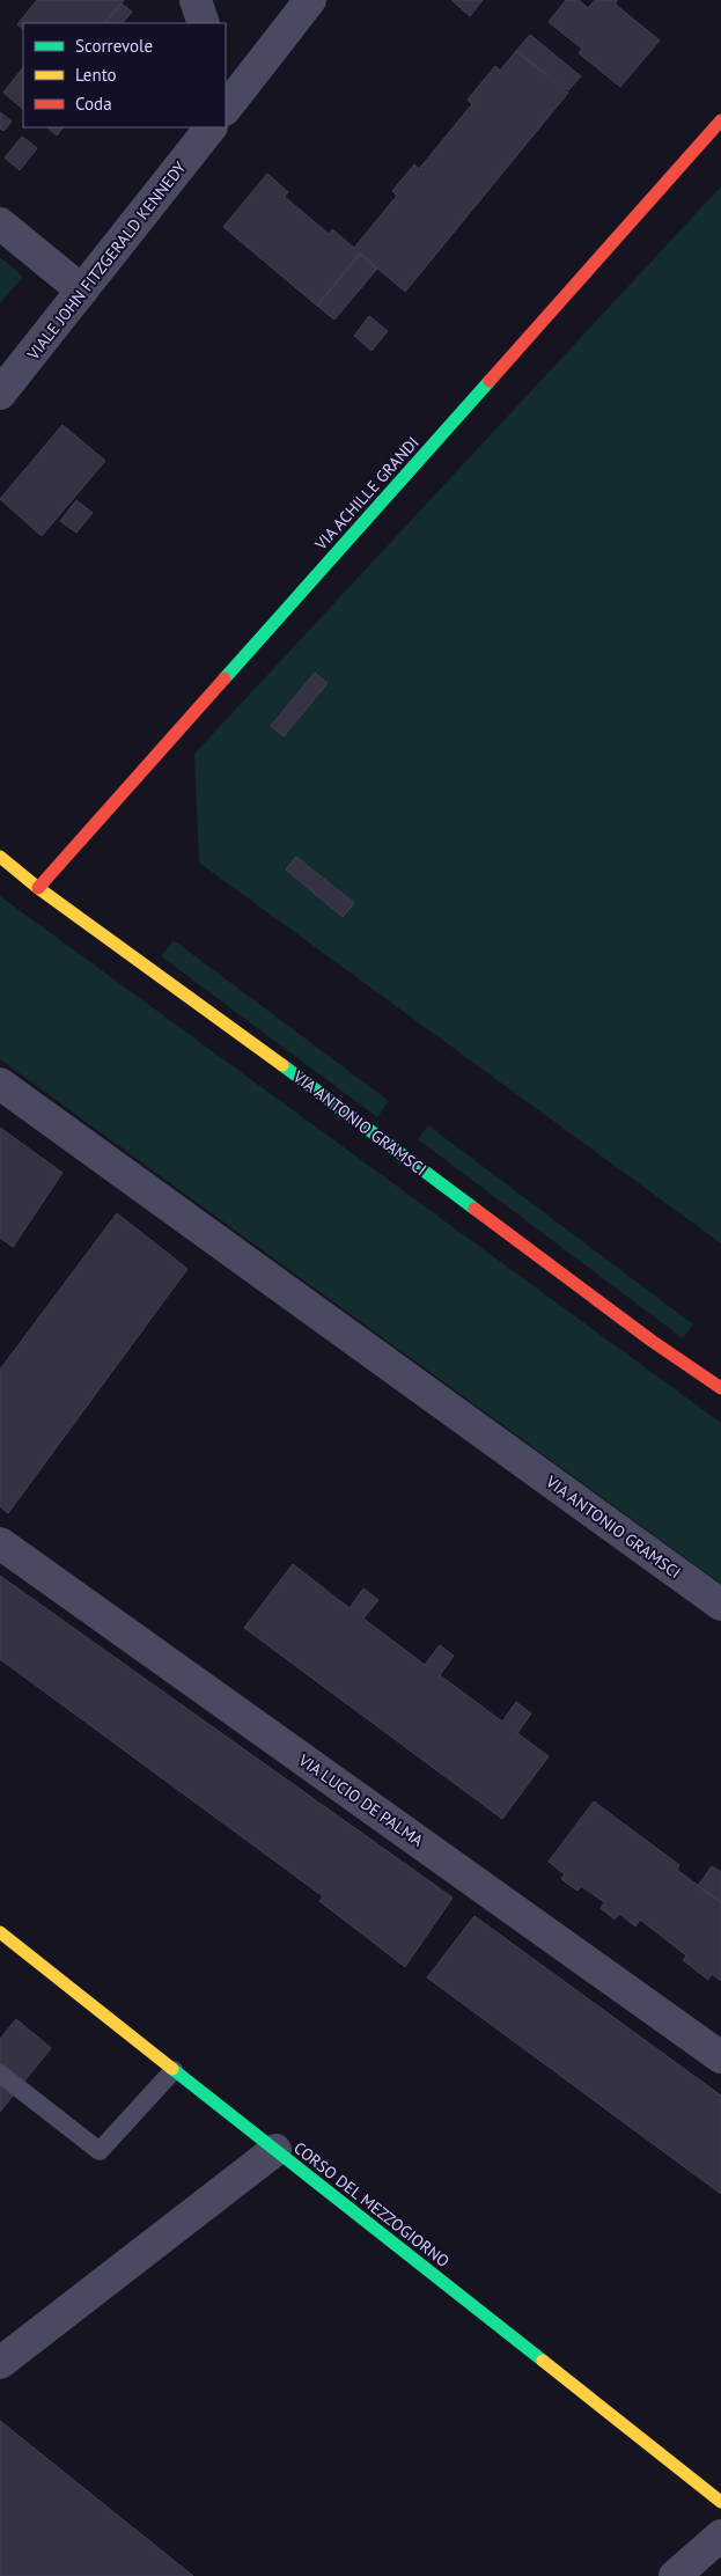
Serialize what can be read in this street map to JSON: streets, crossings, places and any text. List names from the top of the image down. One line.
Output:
{"streets":{"street":["VIALE JOHN FITZGERALD KENNEDY","VIA ACHILLE GRANDI","VIA ANTONIO GRAMSCI","VIA LUCIO DE PALMA","CORSO DEL MEZZOGIORNO"]},"crossings":[["VIA ACHILLE GRANDI","VIA ANTONIO GRAMSCI"]],"legend":["Scorrevole","Lento","Coda"]}
